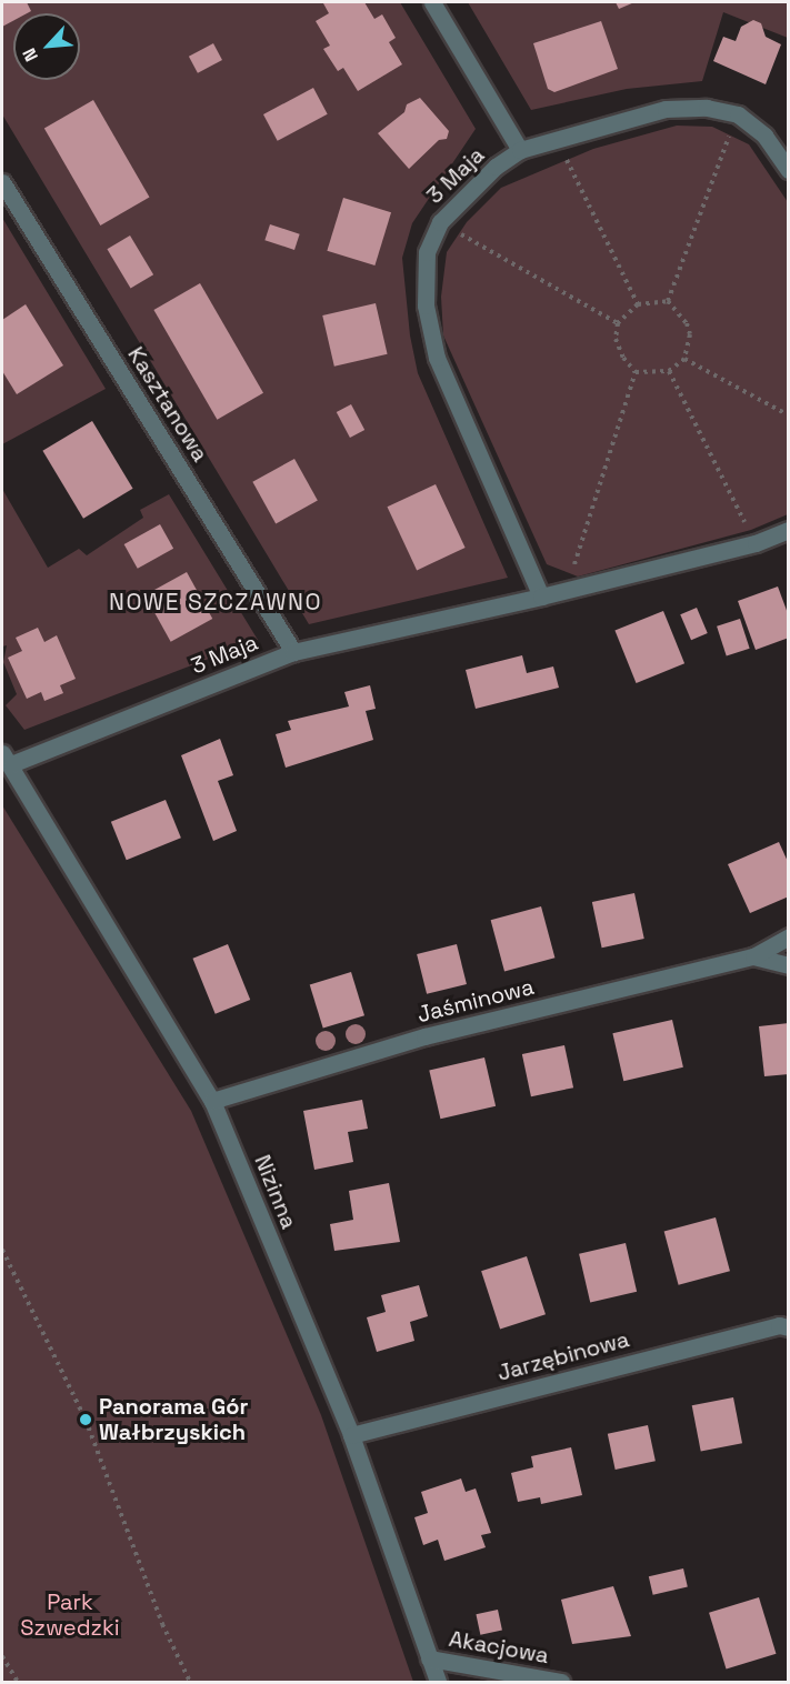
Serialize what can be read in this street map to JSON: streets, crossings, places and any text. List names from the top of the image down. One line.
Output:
{"streets":{"street":["3 Maja","Kasztanowa","Jaśminowa","Nizinna","Jarzębinowa","Akacjowa"]},"crossings":[["3 Maja","Kasztanowa"],["3 Maja","Nizinna"],["Jaśminowa","Nizinna"],["Nizinna","Jarzębinowa"],["Nizinna","Akacjowa"]],"districts":["NOWE SZCZAWNO"],"parks":["Park Szwedzki"],"places":["Panorama Gór Wałbrzyskich"],"north":"bottom left"}
